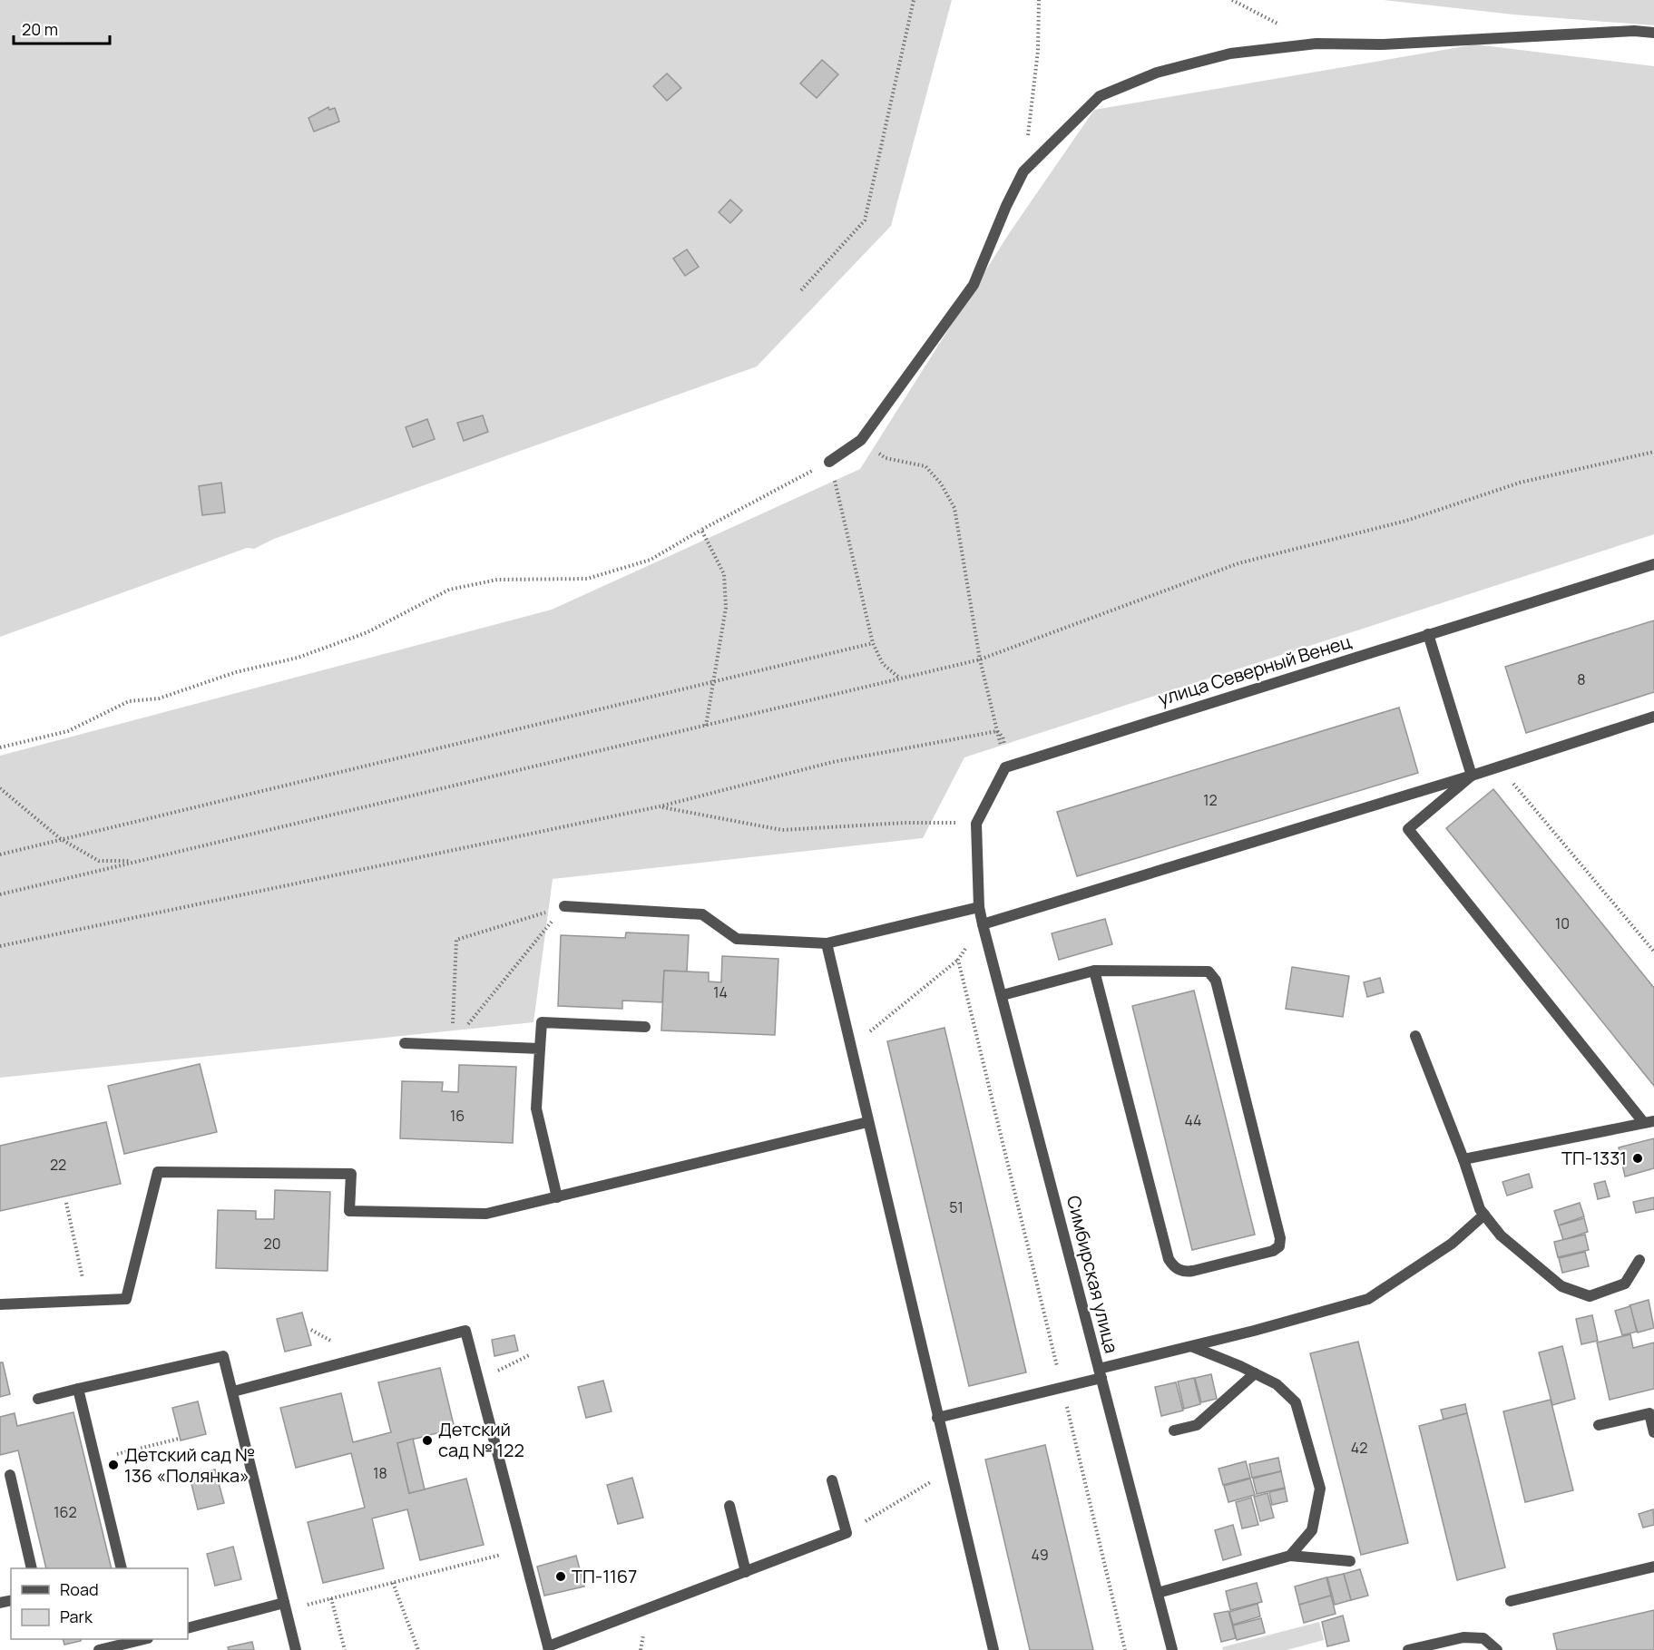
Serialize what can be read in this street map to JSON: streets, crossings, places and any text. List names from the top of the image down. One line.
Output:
{"streets":{"street":["улица Северный Венец","Симбирская улица"]},"places":["ТП-1331","Детский сад № 122","Детский сад № 136 «Полянка»","ТП-1167"],"house_numbers":["8","12","10","14","16","44","22","51","20","42","18","162","49"],"legend":["Road","Park"],"scale_bar":"20 m"}
